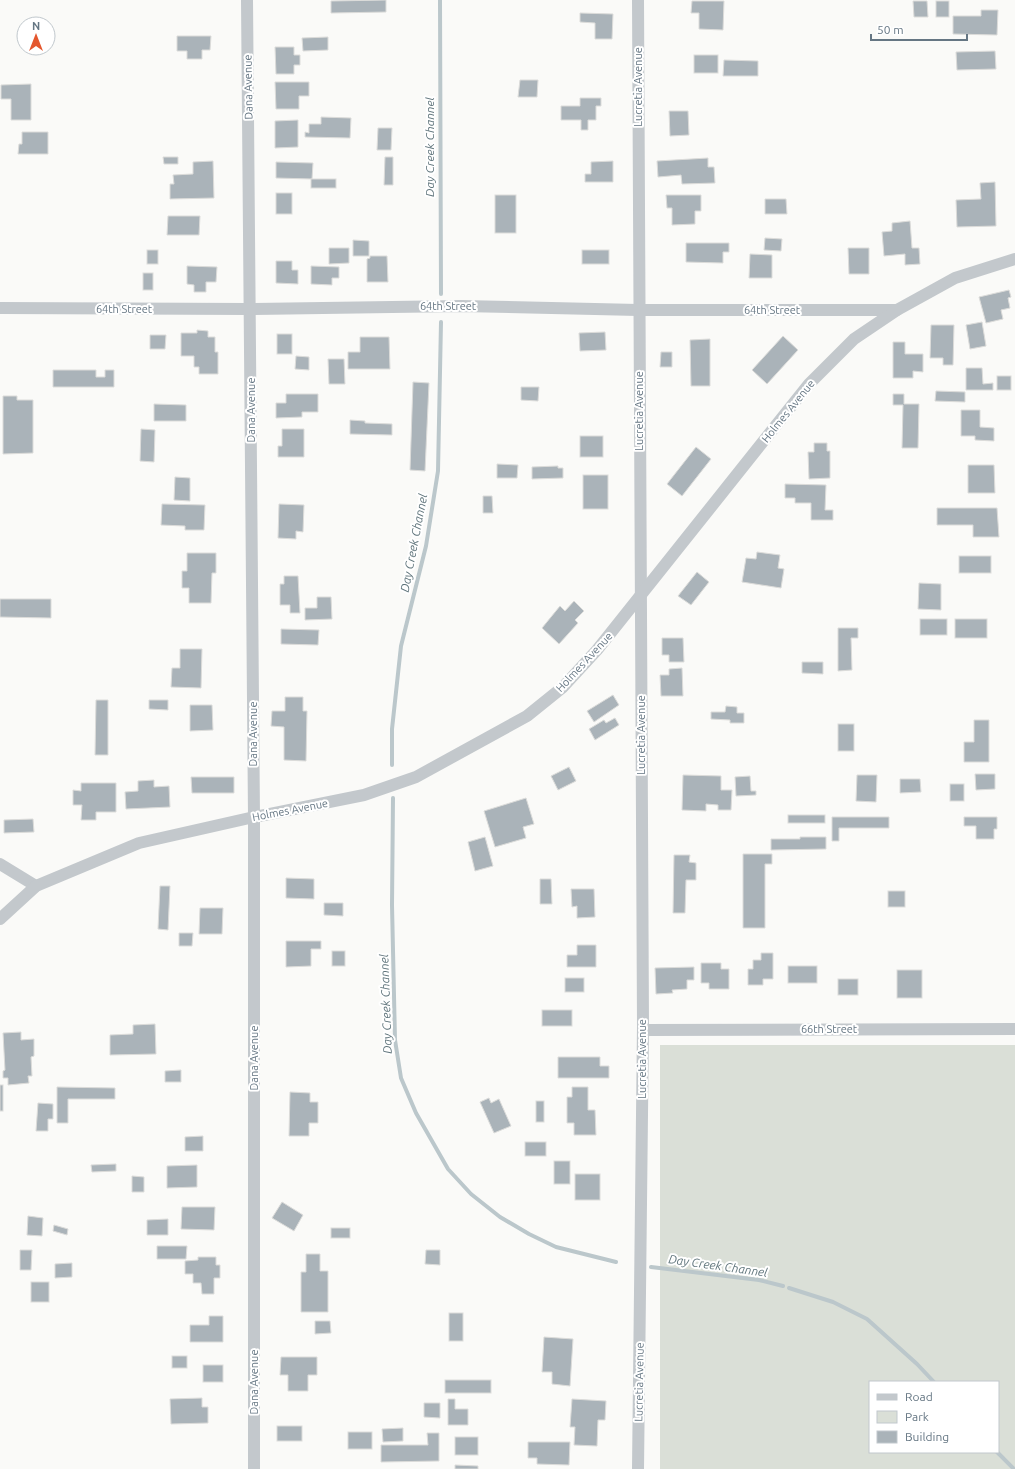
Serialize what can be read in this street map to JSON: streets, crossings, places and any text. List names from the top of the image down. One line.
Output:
{"streets":{"street":["Dana Avenue","Lucretia Avenue","64th Street","Holmes Avenue","66th Street"]},"crossings":[["Dana Avenue","64th Street"],["Dana Avenue","Holmes Avenue"],["Lucretia Avenue","64th Street"],["Lucretia Avenue","Holmes Avenue"],["Lucretia Avenue","66th Street"],["64th Street","Holmes Avenue"]],"water":["Day Creek Channel"],"legend":["Road","Park","Building"],"scale_bar":"50 m","north":"top"}
